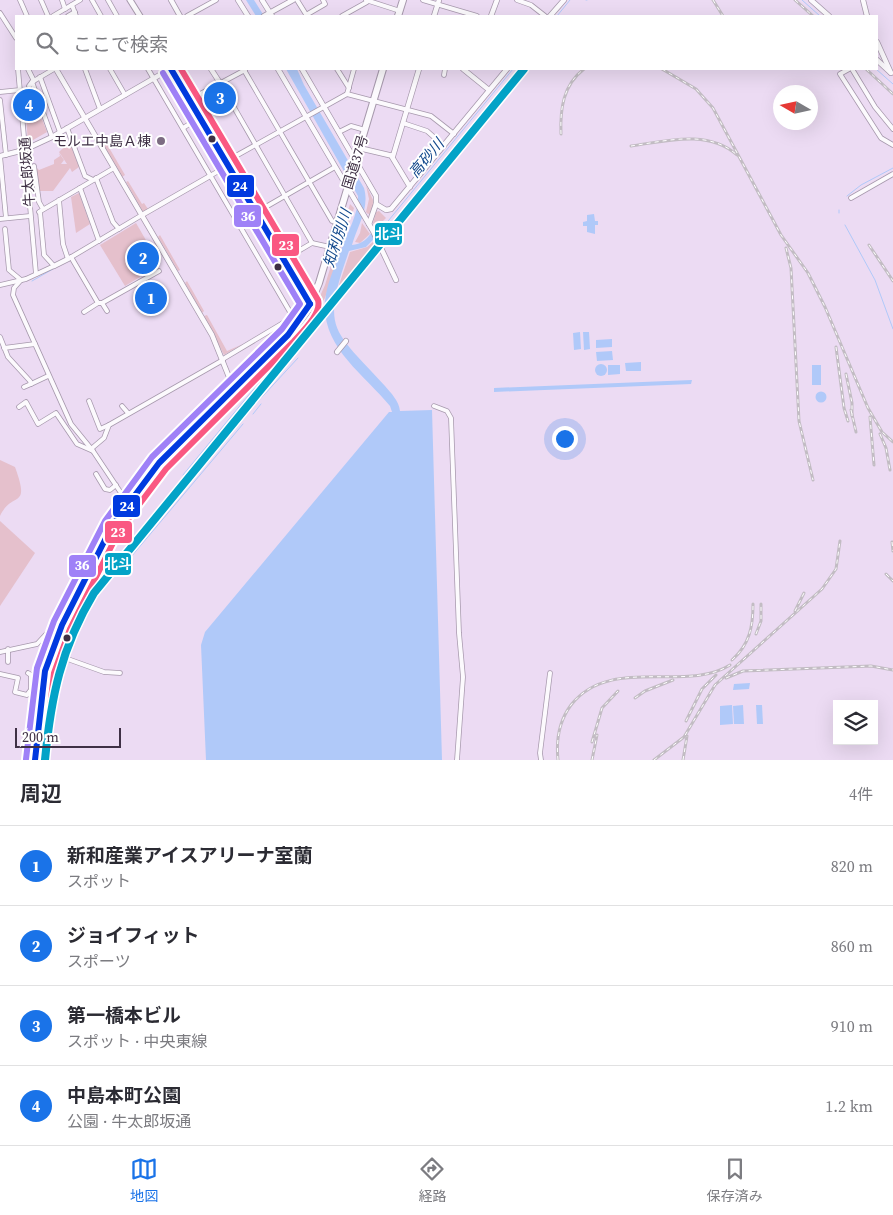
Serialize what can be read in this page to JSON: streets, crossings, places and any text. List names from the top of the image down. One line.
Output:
{"streets":{"highway":["国道37号"],"street":["牛太郎坂通"]},"water":["高砂川","知利別川"],"places":["モルエ中島Ａ棟"],"lines":["transit line 北斗","transit line 24","transit line 23","transit line 36"],"scale_bar":"200 m","north":"left","page":{"search":"ここで検索","pins":["3","4","2","1"],"scale":"200 m","heading":["周辺","4件"],"list":[{"mark":"1","name":"新和産業アイスアリーナ室蘭","note":"スポット","value":"820 m"},{"mark":"2","name":"ジョイフィット","note":"スポーツ","value":"860 m"},{"mark":"3","name":"第一橋本ビル","note":"スポット · 中央東線","value":"910 m"},{"mark":"4","name":"中島本町公園","note":"公園 · 牛太郎坂通","value":"1.2 km"}],"nav":["地図","経路","保存済み"]}}
